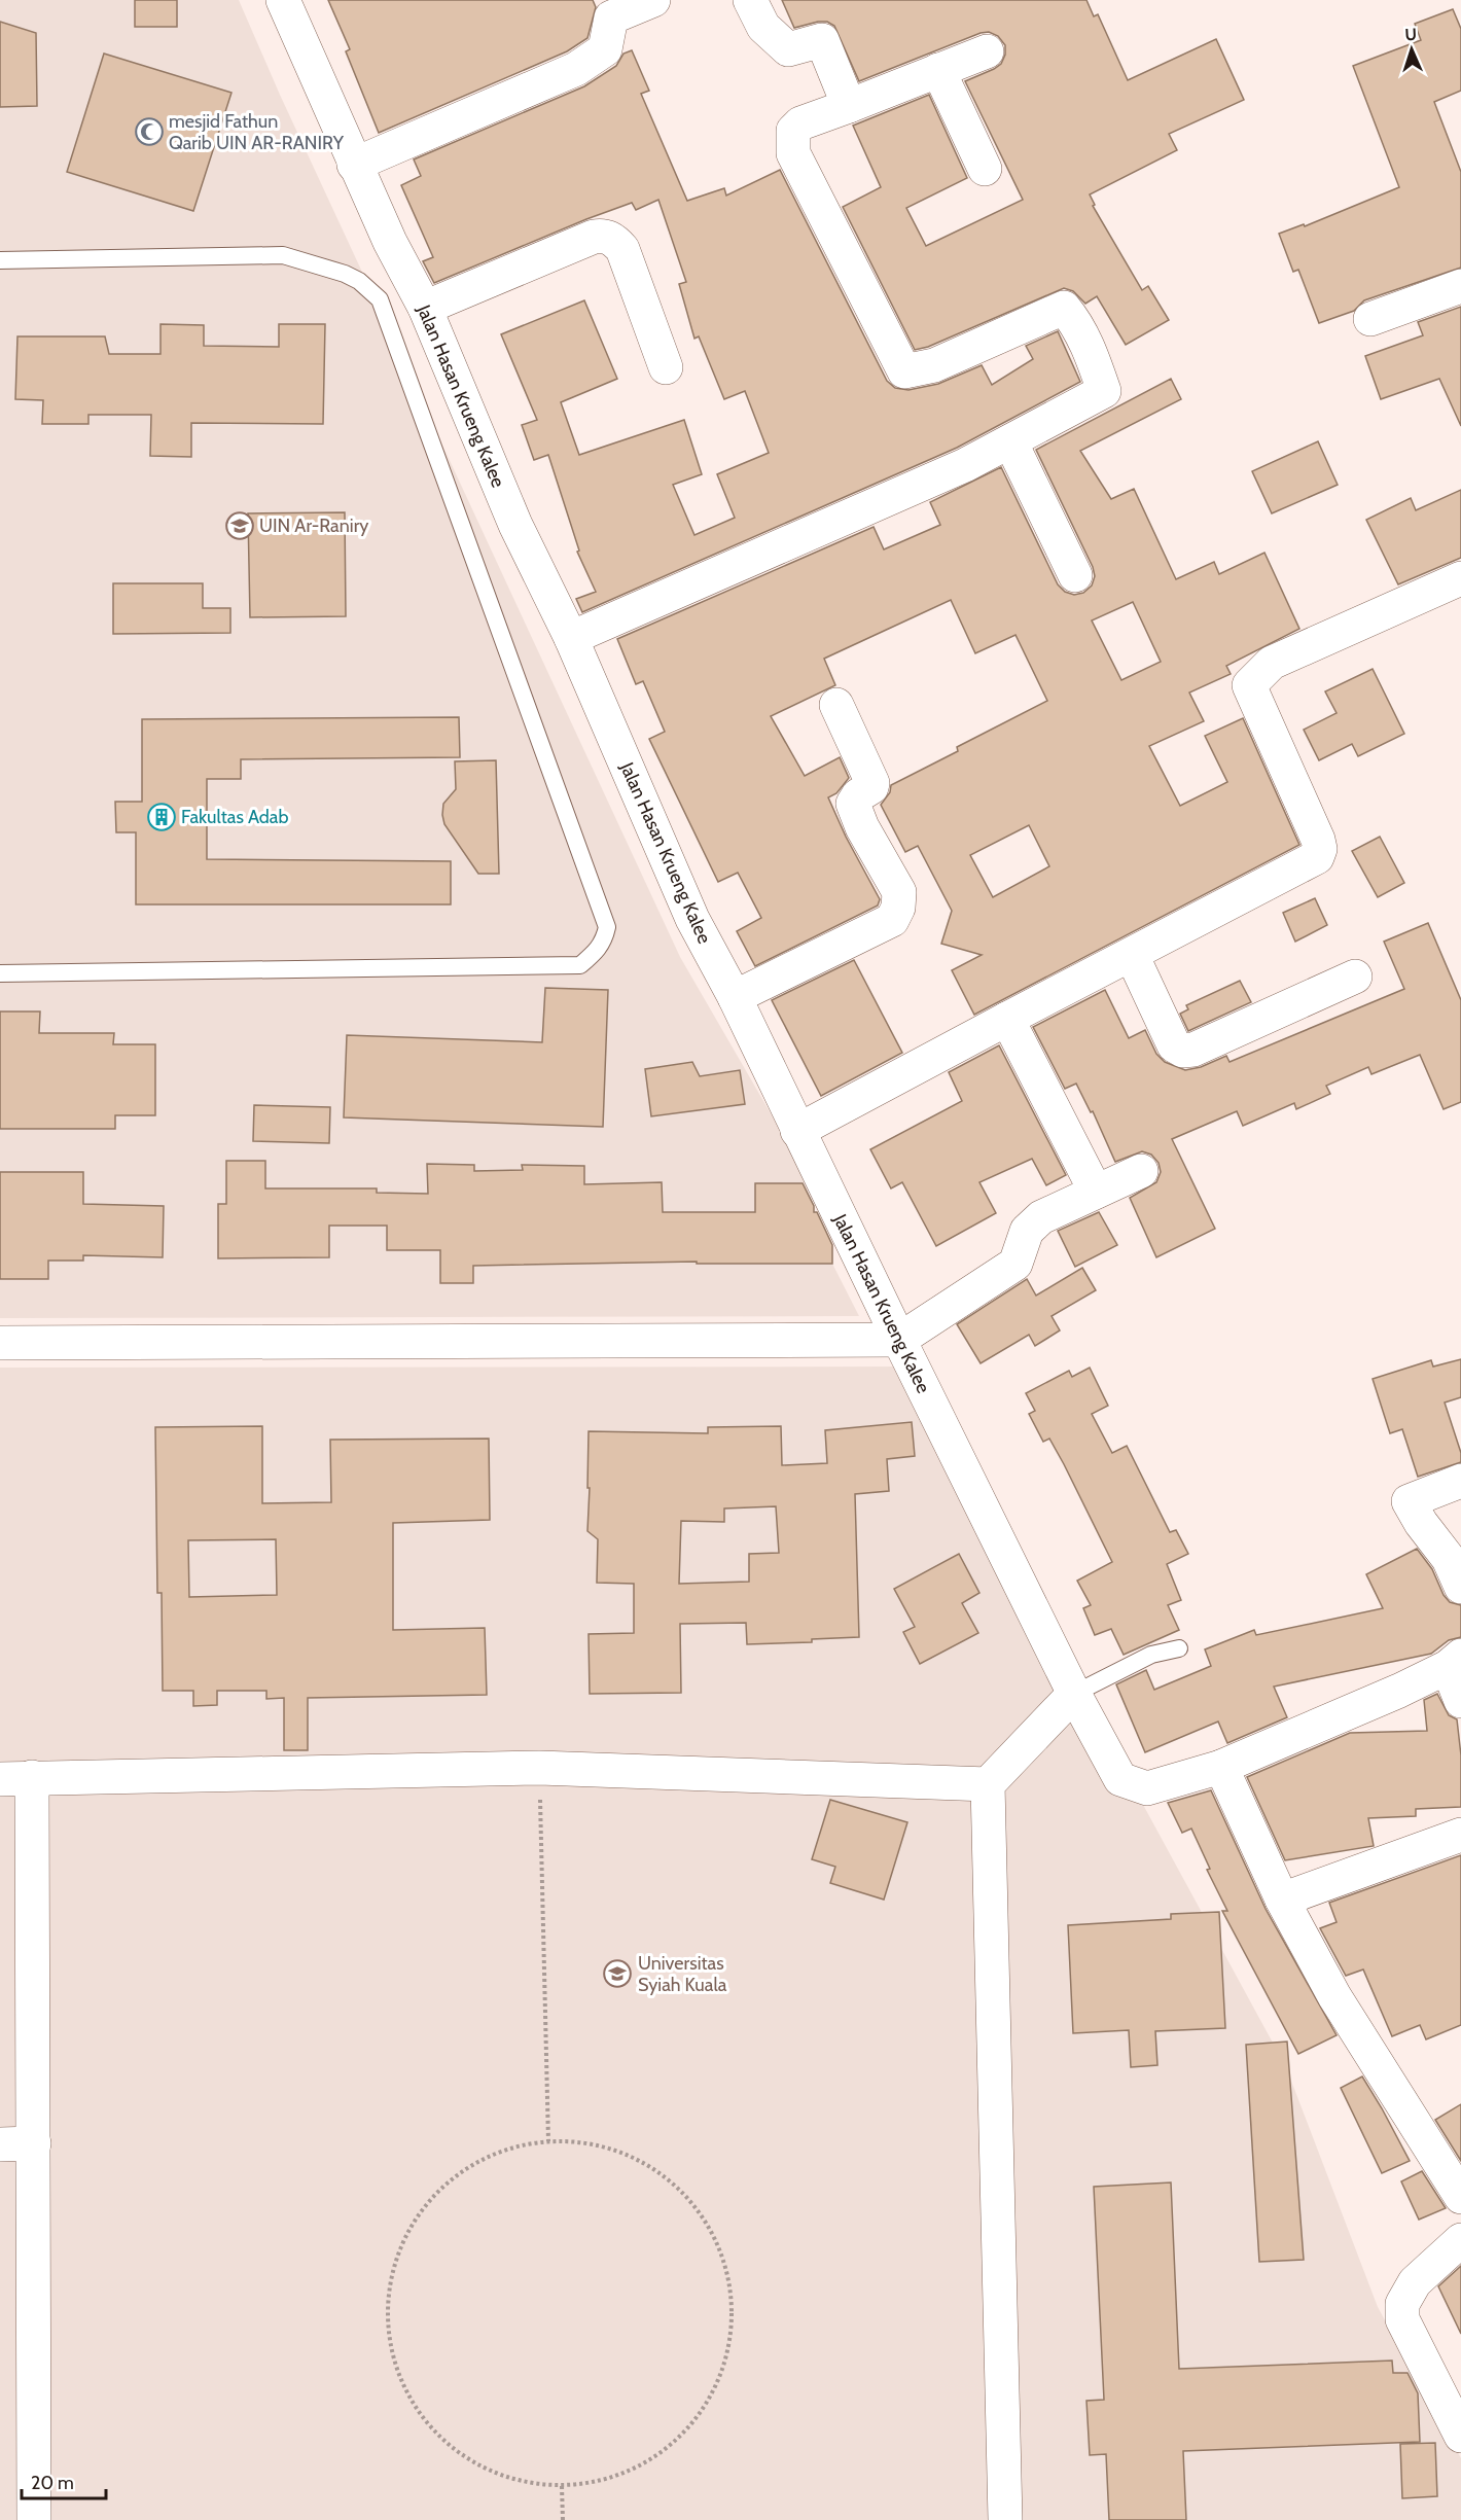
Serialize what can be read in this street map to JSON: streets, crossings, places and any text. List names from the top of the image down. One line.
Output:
{"streets":{"street":["Jalan Hasan Krueng Kalee"]},"places":{"mosque":["mesjid Fathun Qarib UIN AR-RANIRY"],"school or university":["UIN Ar-Raniry","Universitas Syiah Kuala"],"building":["Fakultas Adab"]},"scale_bar":"20 m","north":"top"}
